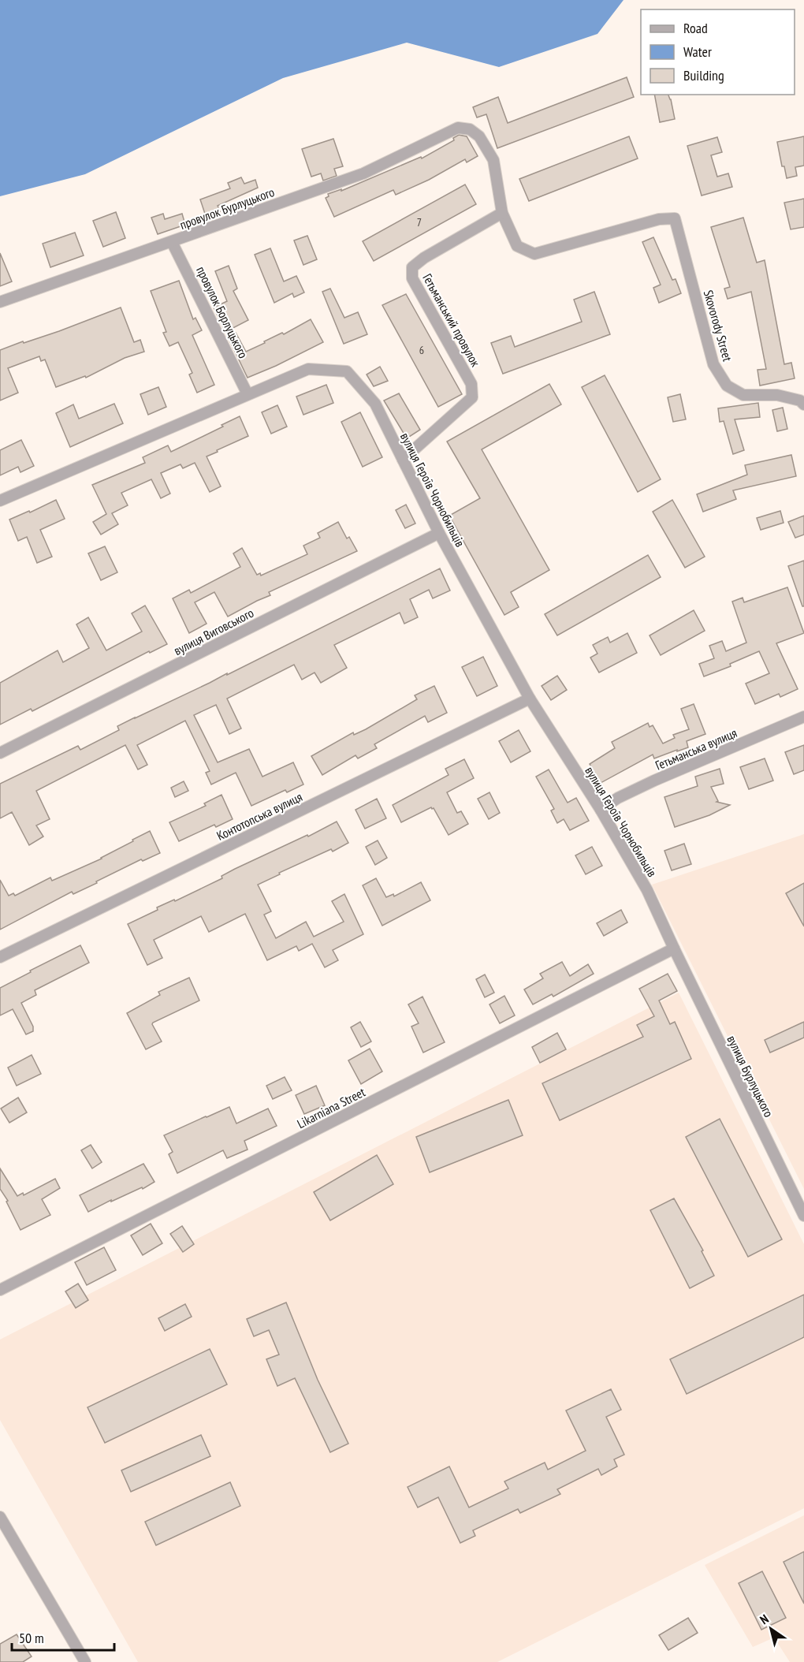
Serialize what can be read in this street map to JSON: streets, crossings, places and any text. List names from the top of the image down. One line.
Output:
{"streets":{"street":["провулок Бурлуцького","провулок Борлуцького","Гетьманський провулок","Skovorody Street","вулиця Героїв Чорнобильців","вулиця Виговського","Гетьманська вулиця","Контотопська вулиця","вулиця Бурлуцького","Likarniana Street"]},"crossings":[["провулок Бурлуцького","провулок Борлуцького"],["провулок Бурлуцького","Гетьманський провулок"],["провулок Бурлуцького","Skovorody Street"],["провулок Борлуцького","вулиця Героїв Чорнобильців"],["Гетьманський провулок","Skovorody Street"],["Гетьманський провулок","вулиця Героїв Чорнобильців"],["вулиця Героїв Чорнобильців","вулиця Виговського"],["вулиця Героїв Чорнобильців","Гетьманська вулиця"],["вулиця Героїв Чорнобильців","Контотопська вулиця"],["вулиця Героїв Чорнобильців","вулиця Бурлуцького"],["вулиця Героїв Чорнобильців","Likarniana Street"],["вулиця Бурлуцького","Likarniana Street"]],"house_numbers":["7","6"],"legend":["Road","Water","Building"],"scale_bar":"50 m","north":"top left"}
